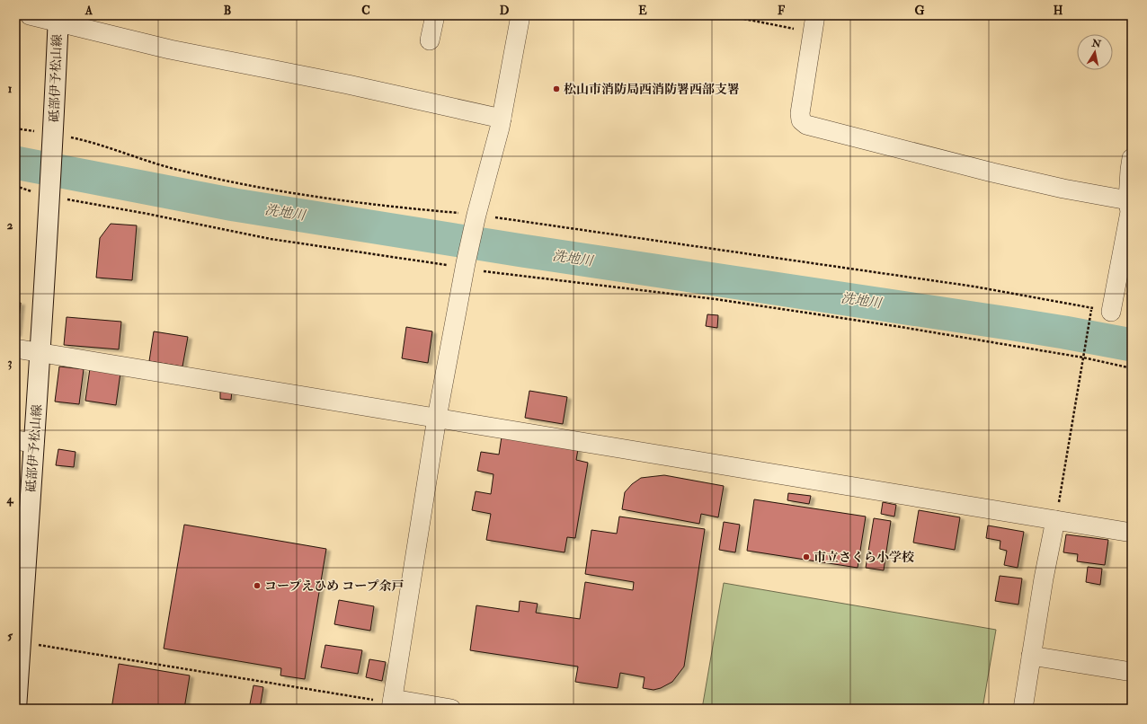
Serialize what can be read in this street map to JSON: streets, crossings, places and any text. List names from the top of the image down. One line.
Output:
{"streets":{"main road":["砥部伊予松山線"]},"water":["洗地川"],"places":["松山市消防局西消防署西部支署","市立さくら小学校","コープえひめ コープ余戸"],"north":"top","grid":{"columns":["A","B","C","D","E","F","G","H"],"rows":["1","2","3","4","5"]}}
